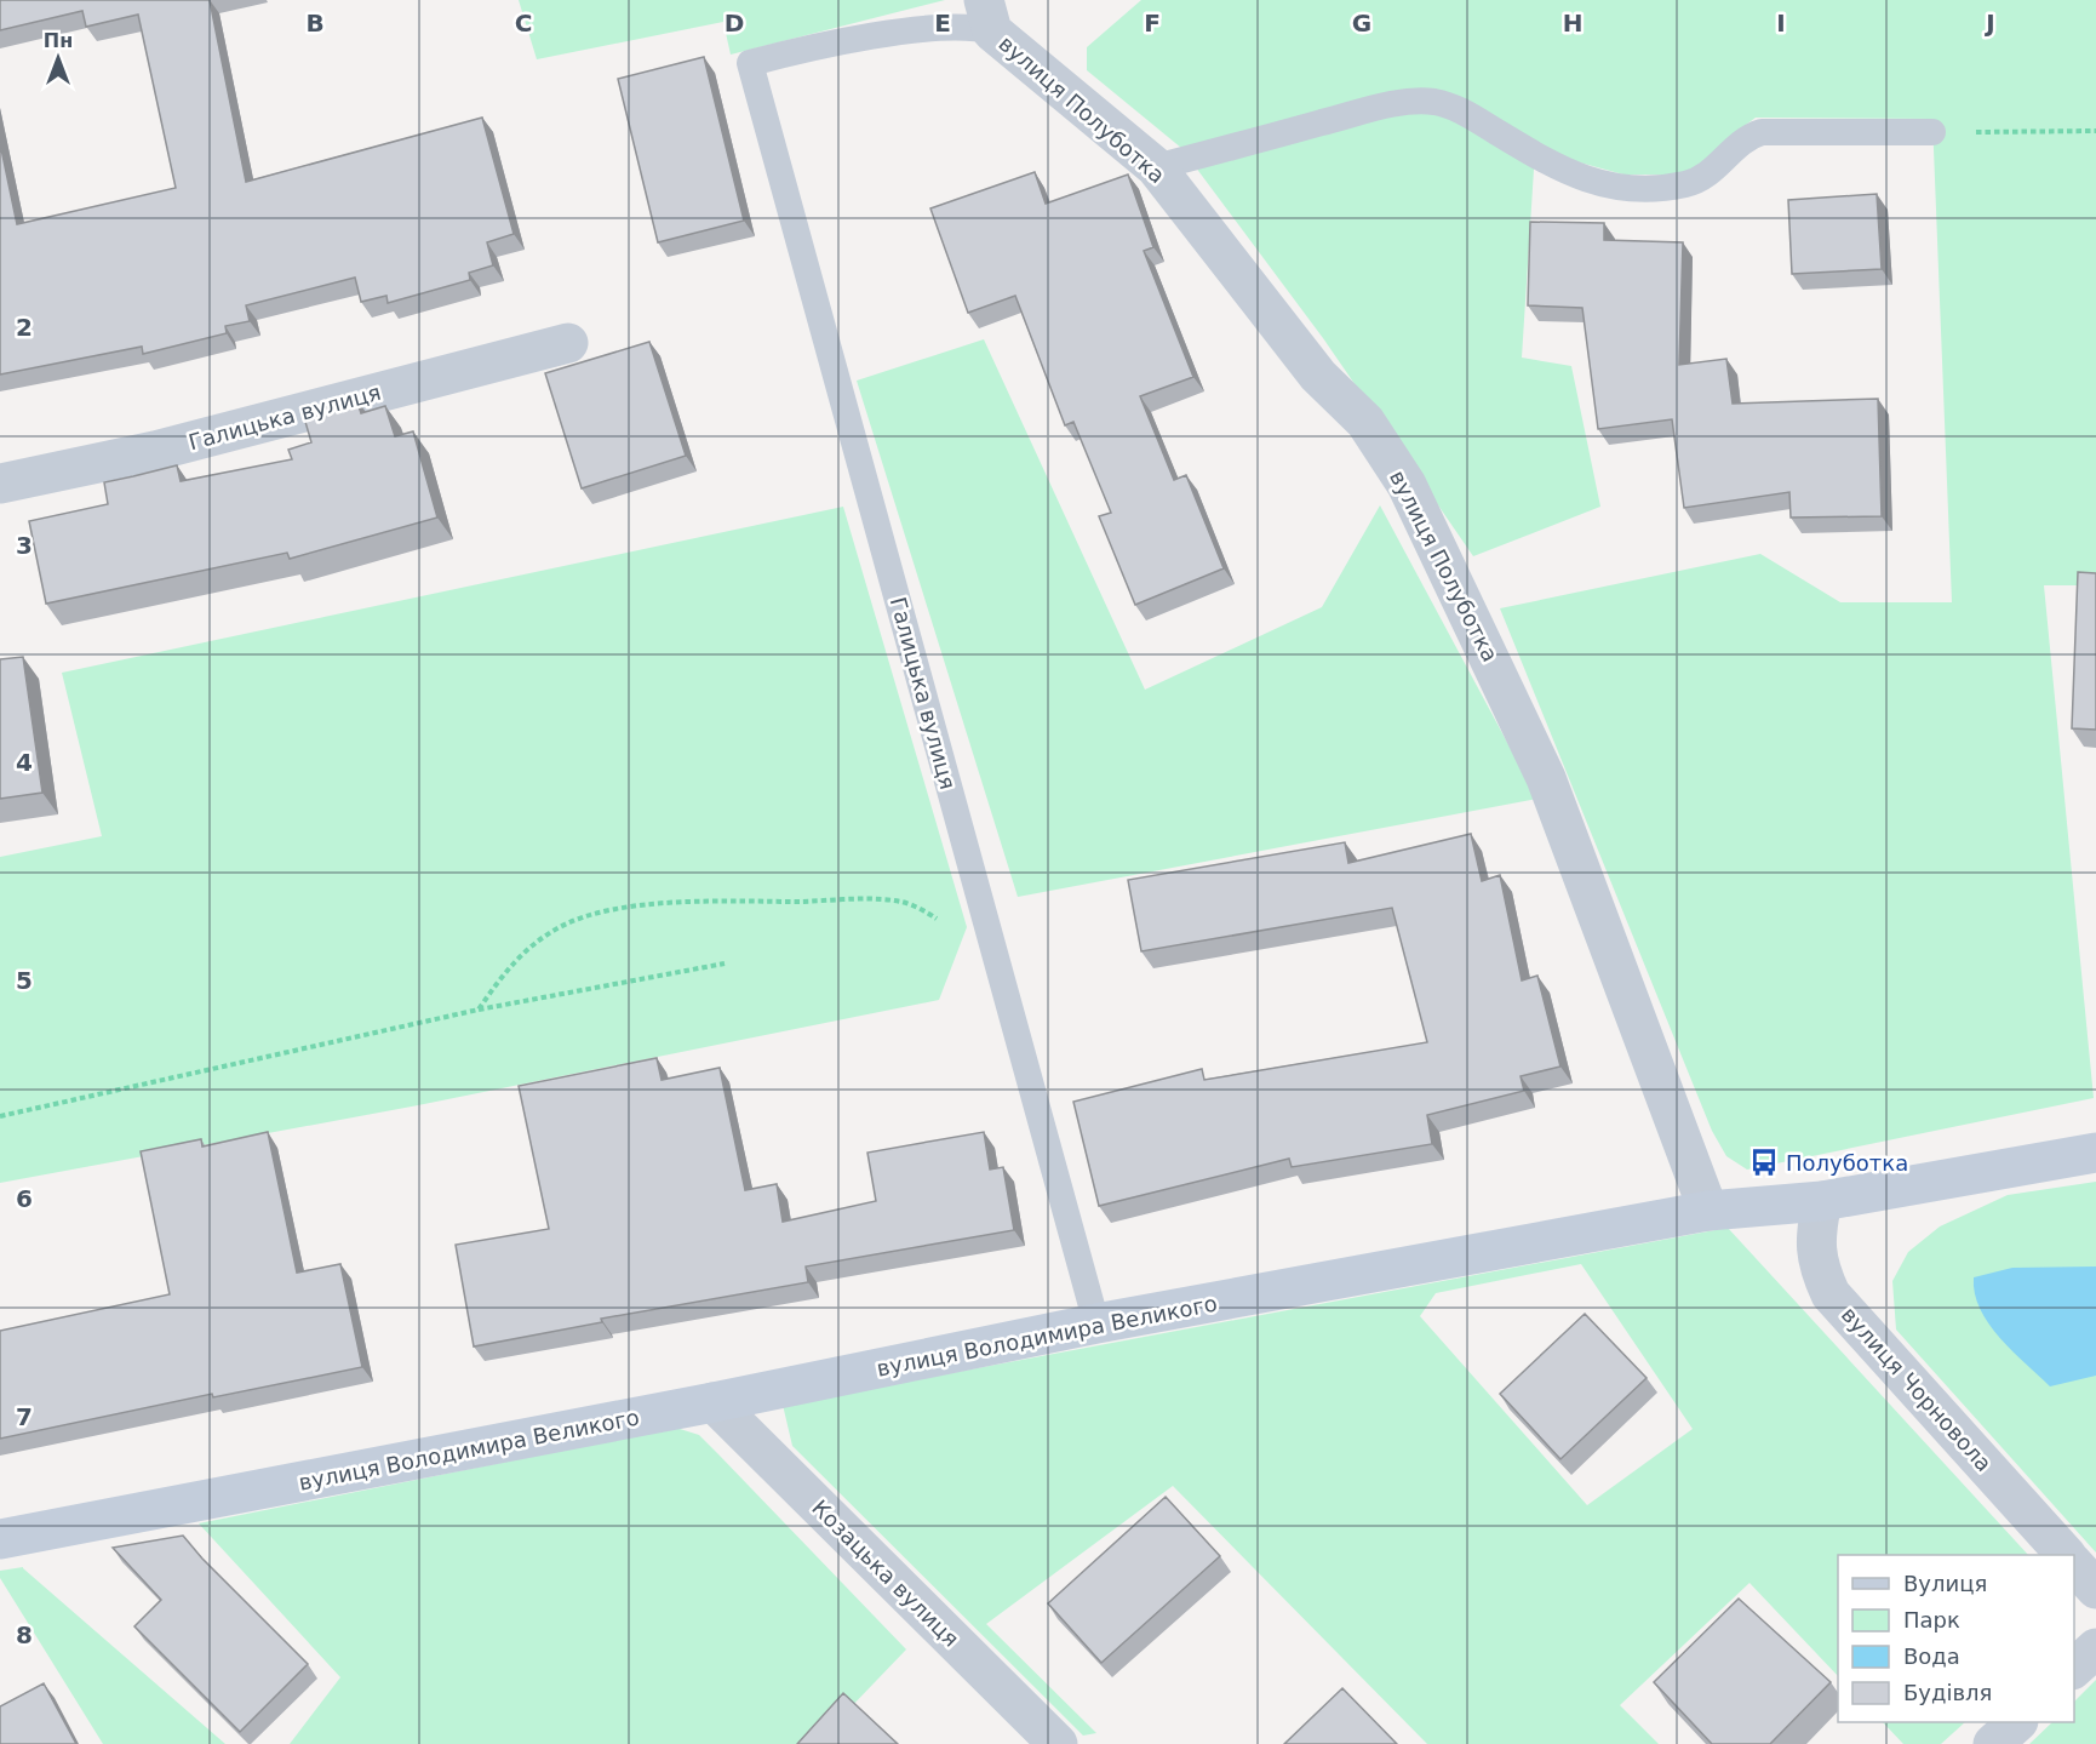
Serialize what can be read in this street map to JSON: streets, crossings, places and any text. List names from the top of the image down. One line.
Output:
{"streets":{"main road":["вулиця Володимира Великого"],"street":["вулиця Полуботка","Галицька вулиця","вулиця Чорновола","Козацька вулиця"]},"crossings":[["вулиця Полуботка","Галицька вулиця"],["вулиця Полуботка","вулиця Володимира Великого"],["Галицька вулиця","вулиця Володимира Великого"],["вулиця Володимира Великого","вулиця Чорновола"],["вулиця Володимира Великого","Козацька вулиця"]],"places":{"bus stop":["Полуботка"]},"legend":["Вулиця","Парк","Вода","Будівля"],"north":"top","grid":{"columns":["B","C","D","E","F","G","H","I","J"],"rows":["2","3","4","5","6","7","8"]}}
